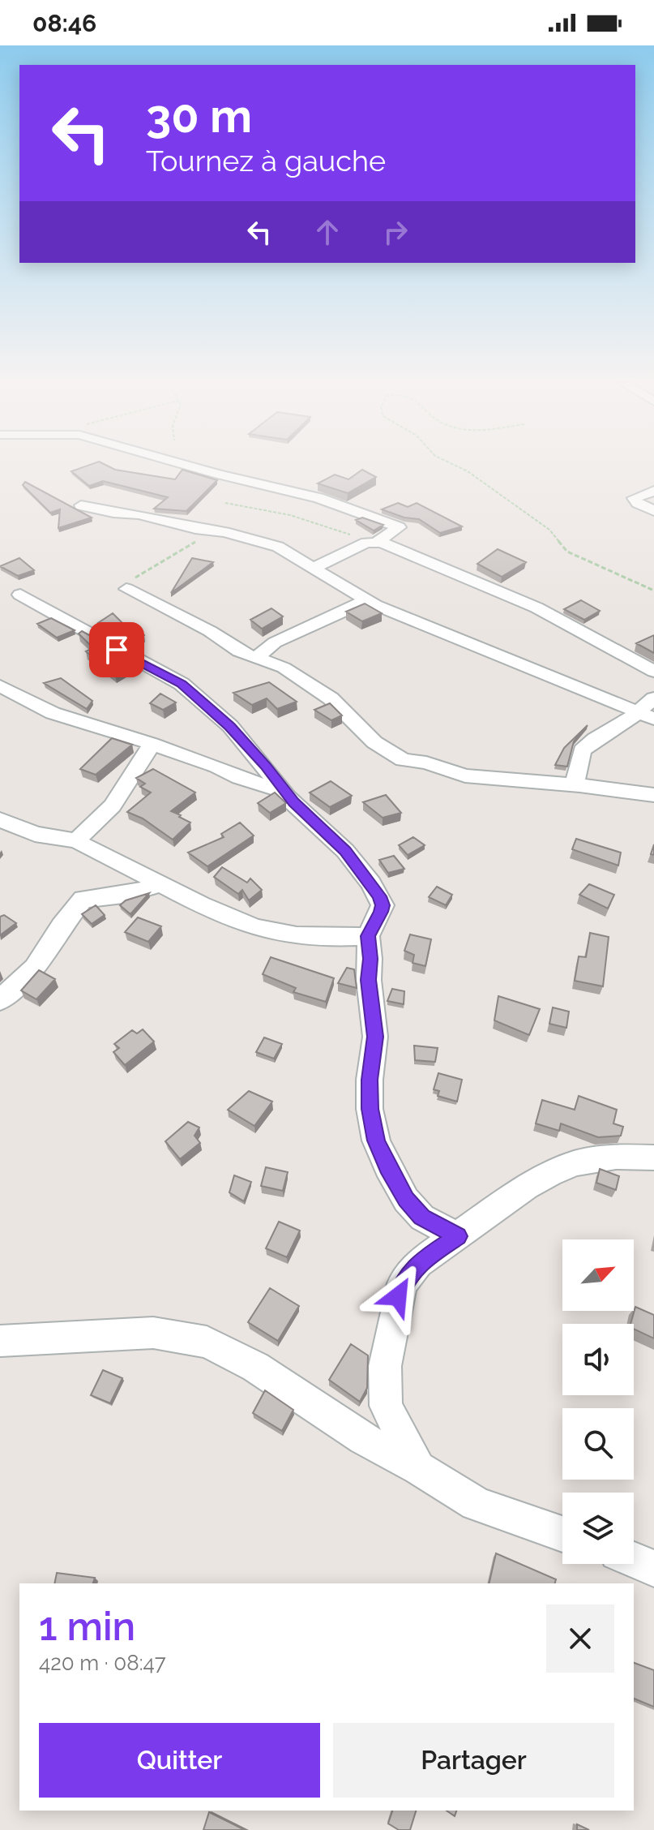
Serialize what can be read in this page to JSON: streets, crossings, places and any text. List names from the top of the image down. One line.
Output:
{"north":"top right","page":{"status":"08:46","turn":["30 m","Tournez à gauche"],"heading":["1 min","420 m · 08:47"],"buttons":["Quitter","Partager"]}}
